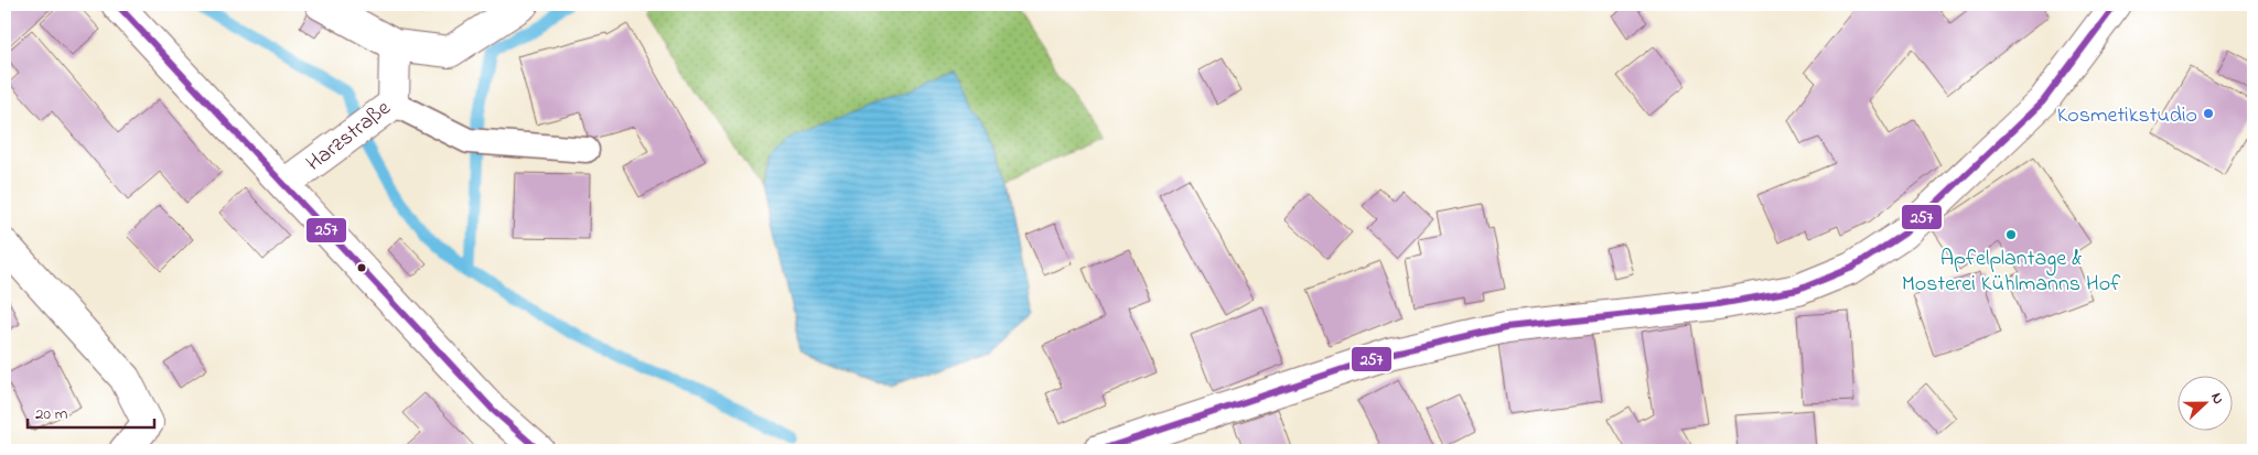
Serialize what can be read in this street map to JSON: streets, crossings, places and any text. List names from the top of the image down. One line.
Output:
{"streets":{"main road":["Harzstraße"]},"places":["Kosmetikstudio","Apfelplantage & Mosterei Kühlmanns Hof"],"lines":["transit line 257"],"scale_bar":"20 m","north":"right"}
